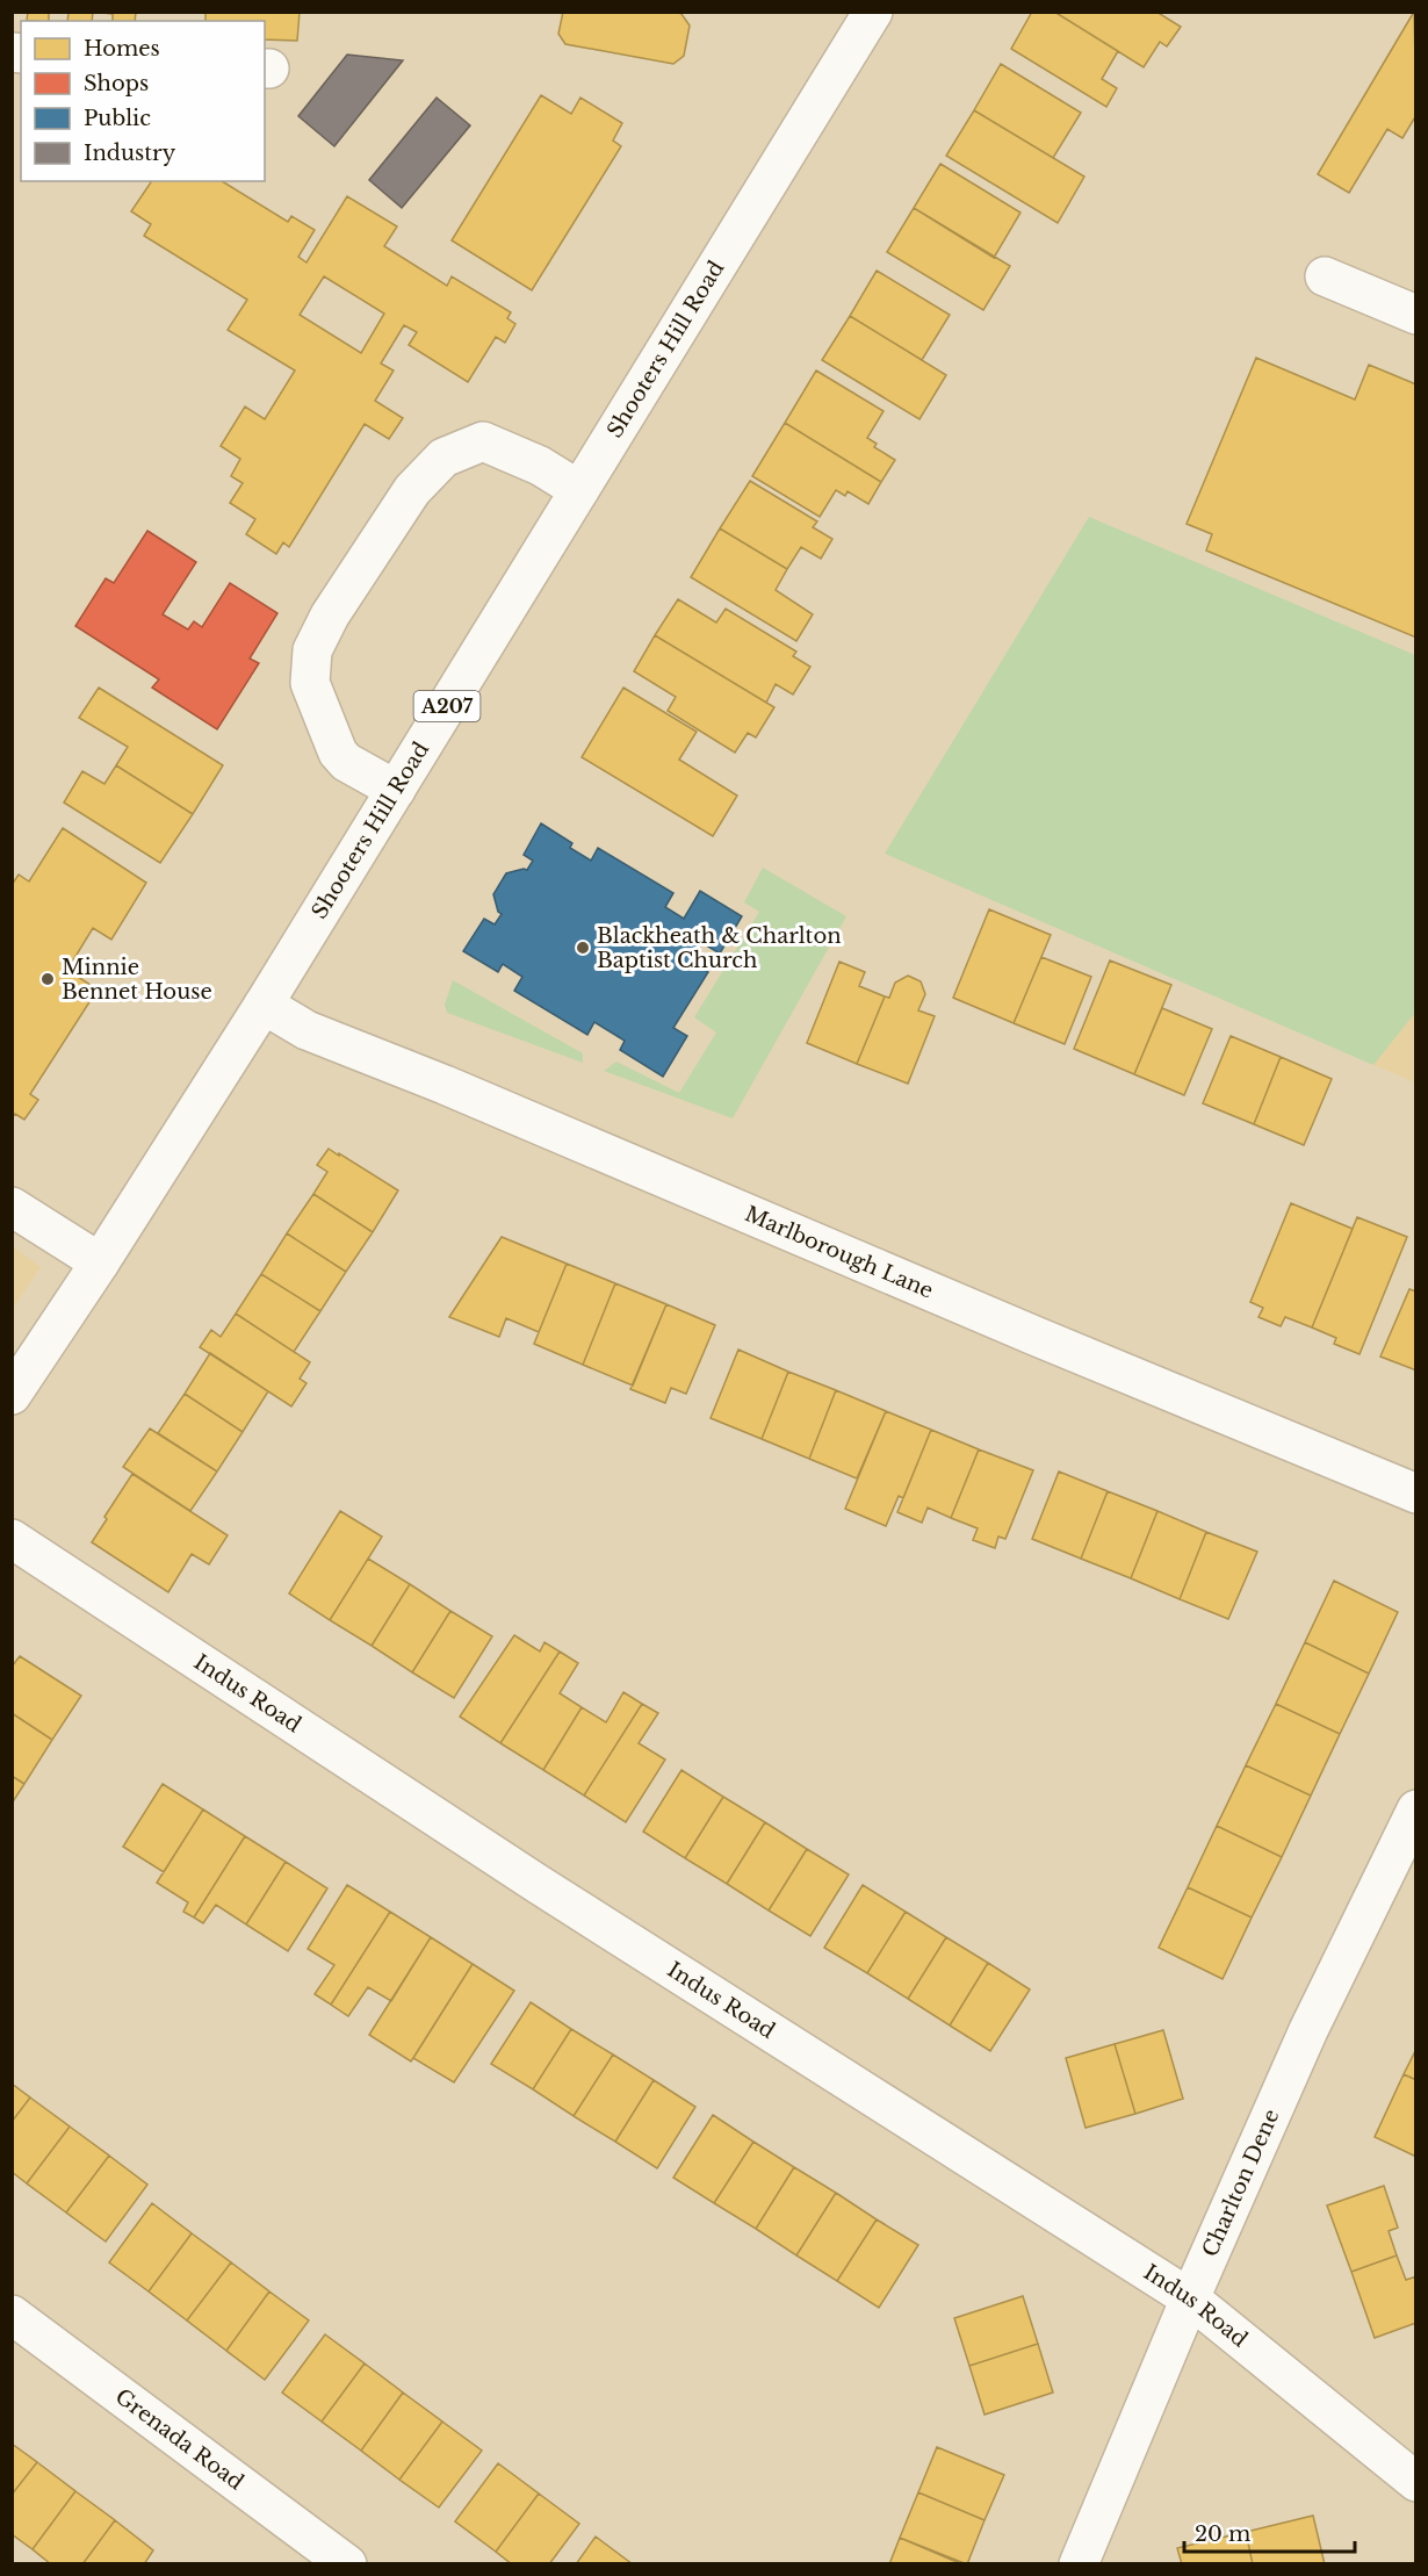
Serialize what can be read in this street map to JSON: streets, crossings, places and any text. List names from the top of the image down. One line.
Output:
{"streets":{"street":["Shooters Hill Road","A207","Marlborough Lane","Indus Road","Charlton Dene","Grenada Road"]},"crossings":[["Shooters Hill Road","Marlborough Lane"],["Indus Road","Charlton Dene"]],"places":["Blackheath & Charlton Baptist Church","Minnie Bennet House"],"legend":["Homes","Shops","Public","Industry"],"scale_bar":"20 m"}
